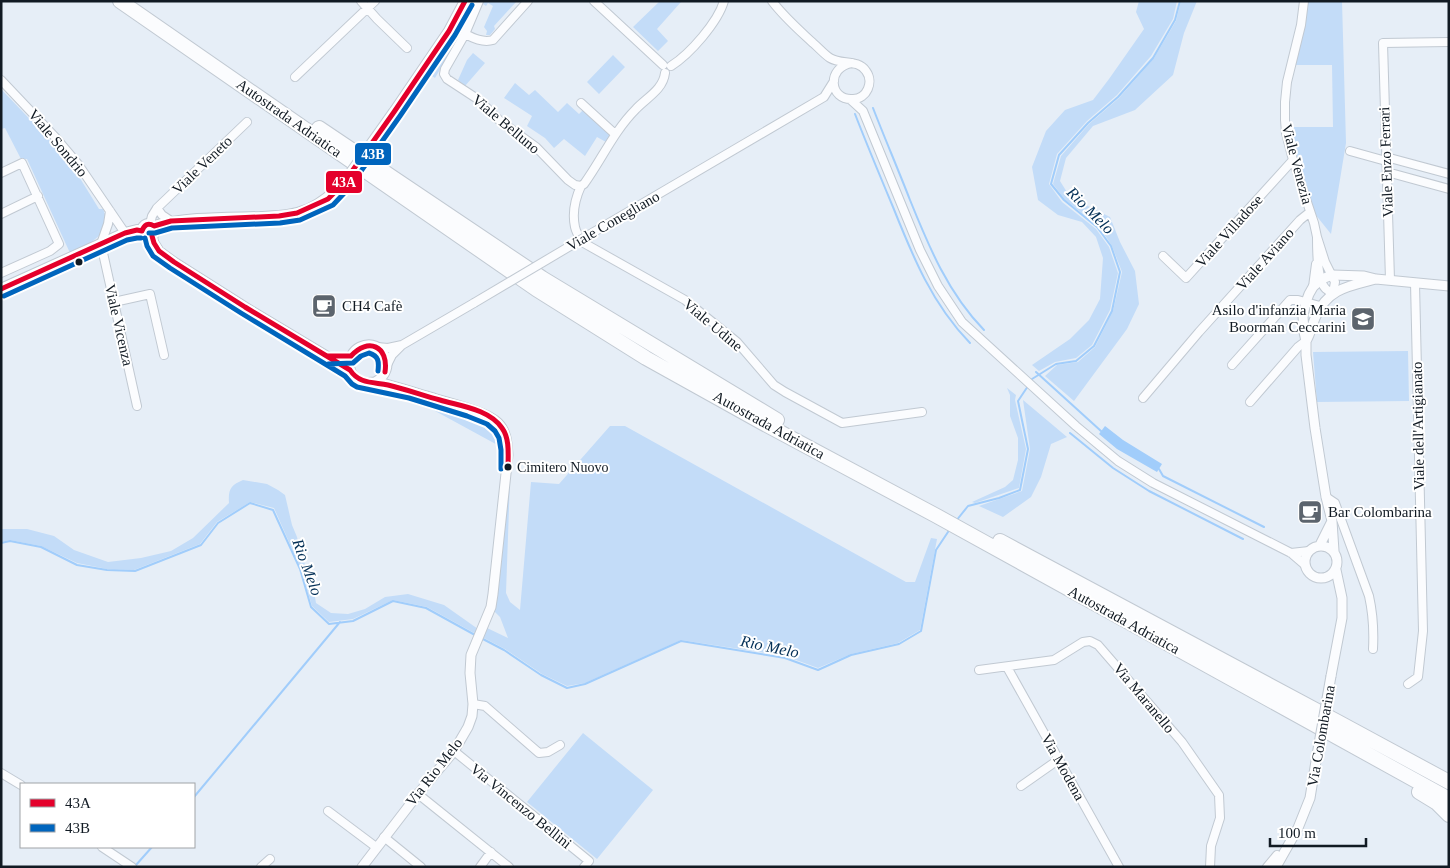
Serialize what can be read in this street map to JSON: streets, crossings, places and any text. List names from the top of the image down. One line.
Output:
{"streets":{"highway":["Autostrada Adriatica"],"street":["Viale Belluno","Viale Sondrio","Viale Enzo Ferrari","Viale Venezia","Viale Veneto","Viale Conegliano","Viale Villadose","Viale Aviano","Viale Vicenza","Viale Udine","Viale dell'Artigianato","Via Maranello","Via Colombarina","Via Modena","Via Rio Melo","Via Vincenzo Bellini"]},"crossings":[["Viale Belluno","Viale Udine"],["Viale Venezia","Viale Villadose"],["Viale Venezia","Viale Aviano"],["Via Maranello","Via Modena"],["Via Rio Melo","Via Vincenzo Bellini"]],"water":["Rio Melo"],"places":{"cafe":["CH4 Cafè","Bar Colombarina"],"school or university":["Asilo d'infanzia Maria Boorman Ceccarini"],"other":["Cimitero Nuovo"]},"lines":["transit line 43A","transit line 43B"],"legend":["43A","43B"],"scale_bar":"100 m"}
